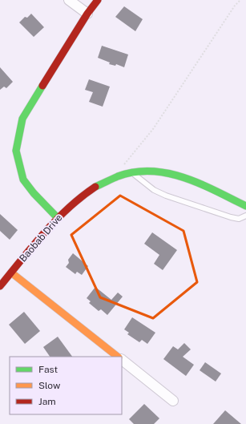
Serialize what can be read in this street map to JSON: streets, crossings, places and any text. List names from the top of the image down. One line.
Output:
{"streets":{"street":["Baobab Drive"]},"legend":["Fast","Slow","Jam"]}
